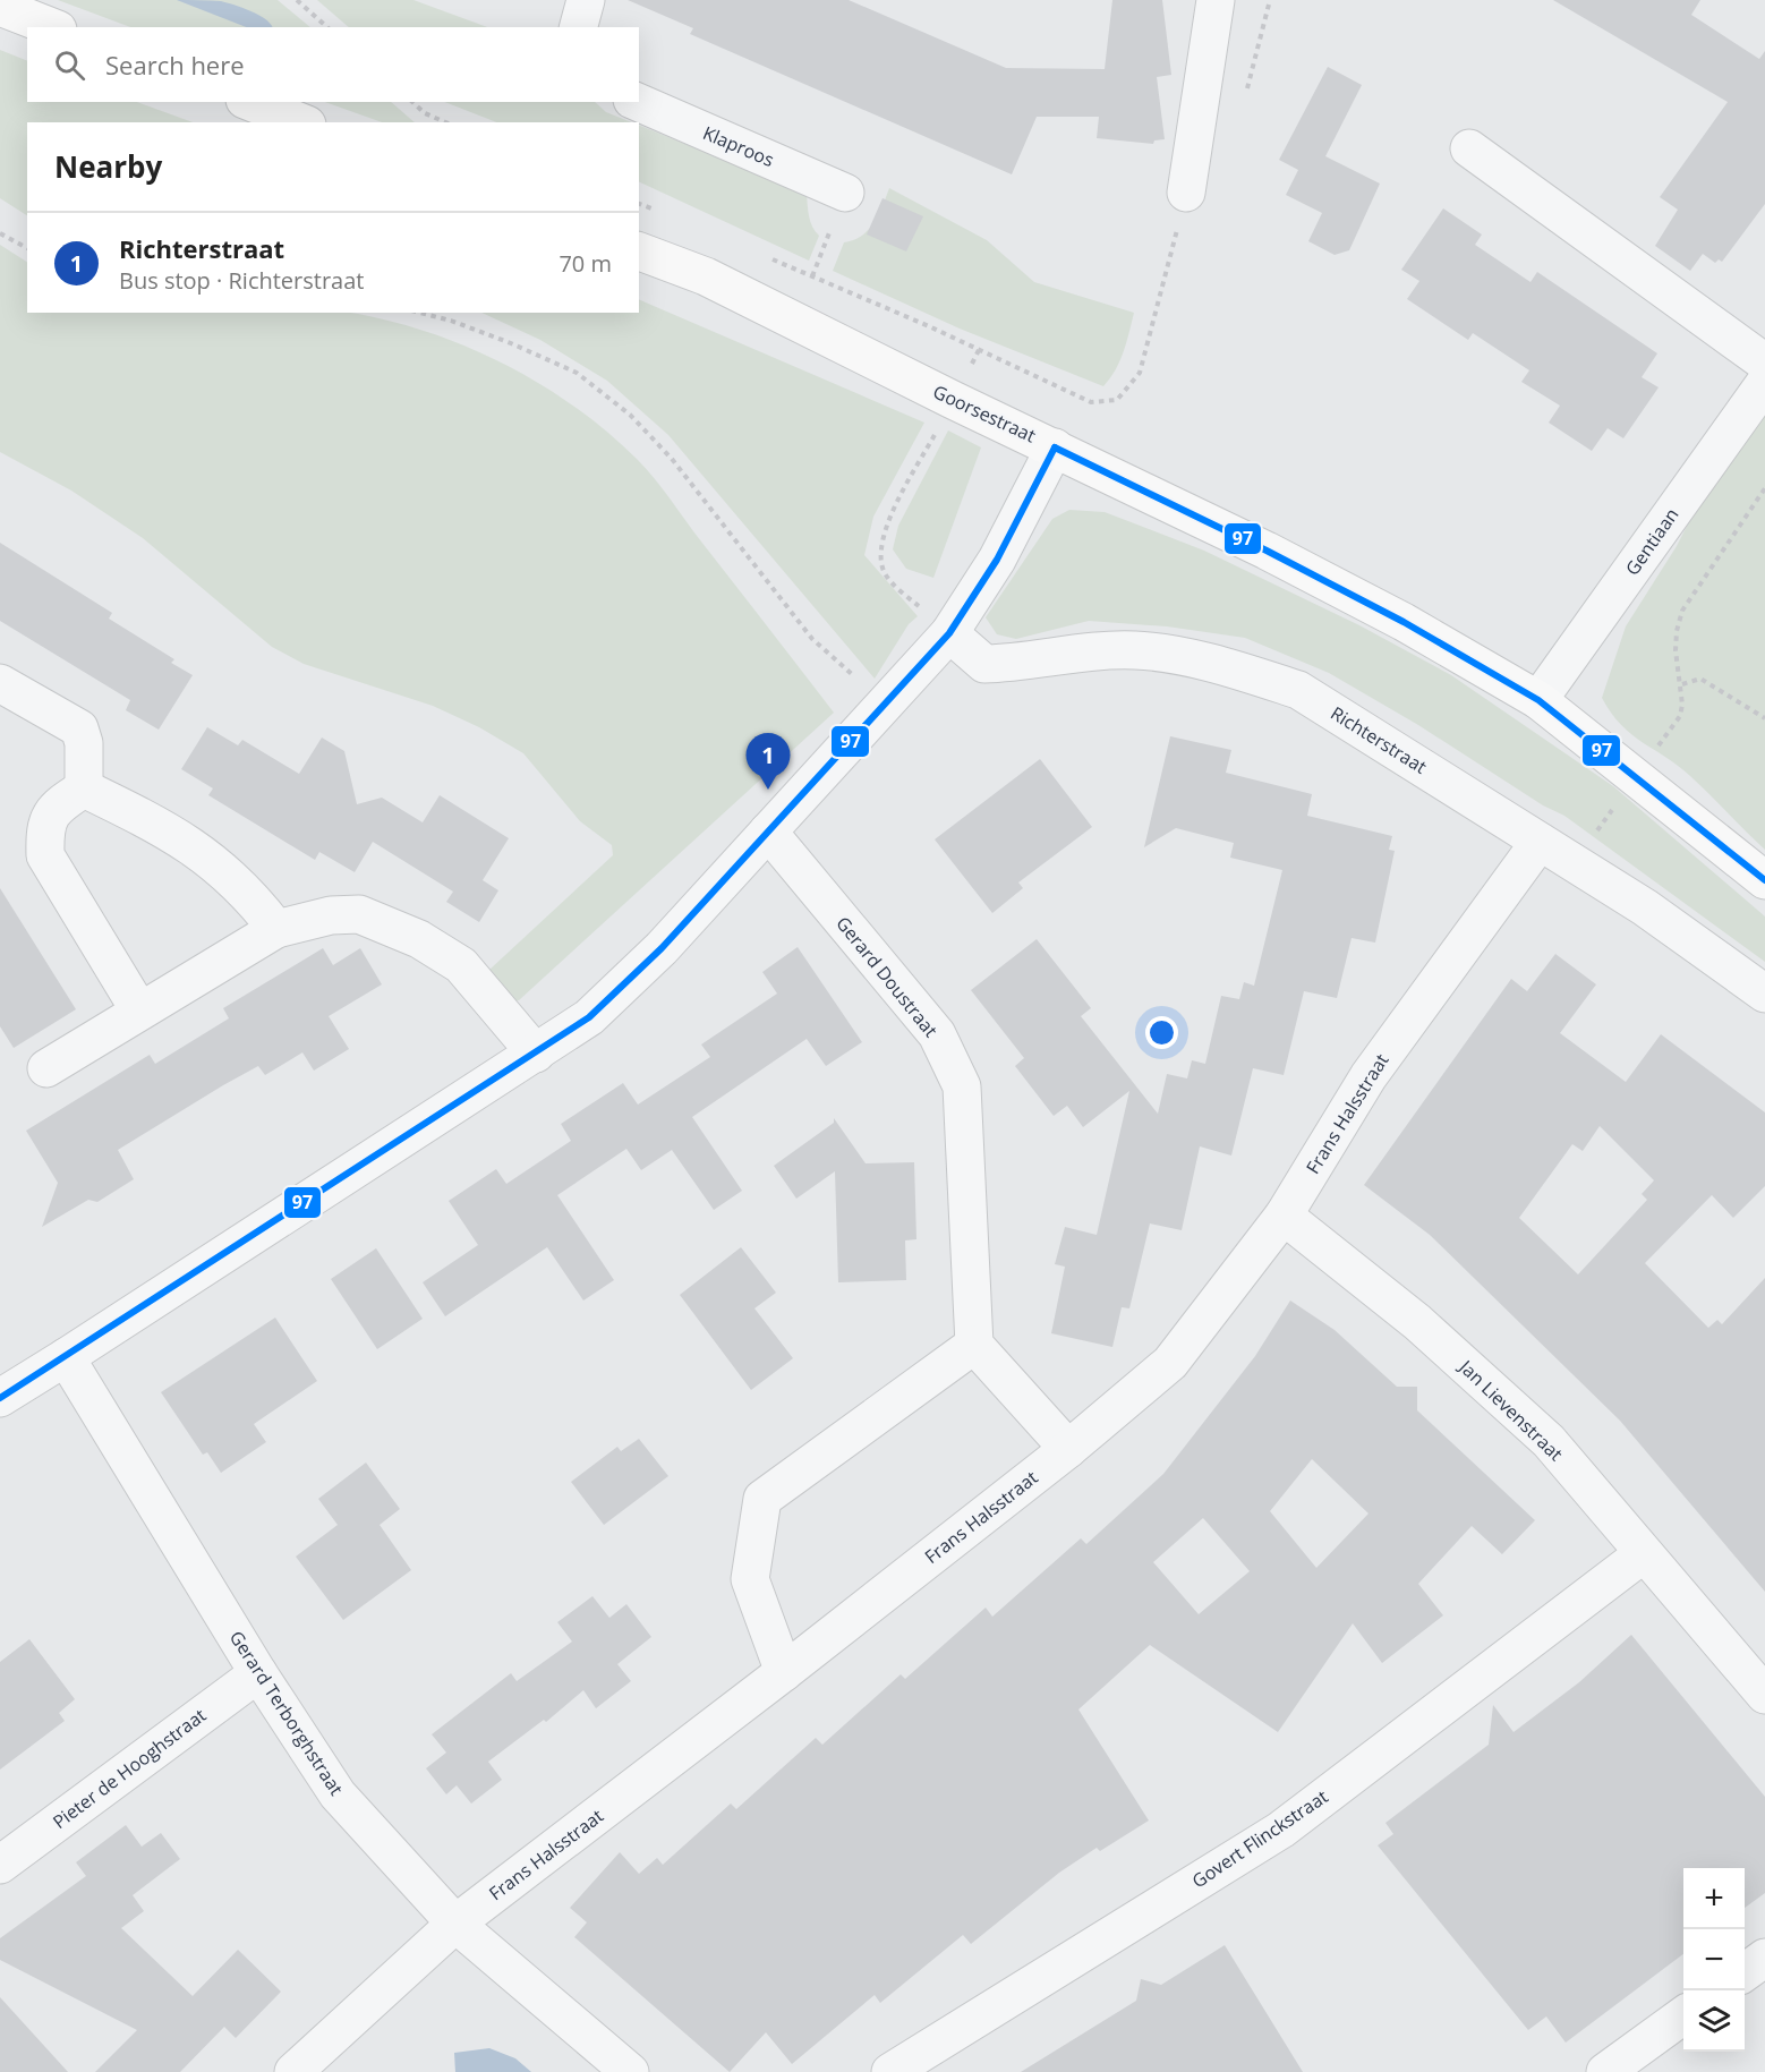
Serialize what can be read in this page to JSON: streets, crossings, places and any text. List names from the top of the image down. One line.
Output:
{"streets":{"main road":["Goorsestraat"],"street":["Klaproos","Gentiaan","Richterstraat","Gerard Doustraat","Frans Halsstraat","Jan Lievenstraat","Gerard Terborghstraat","Pieter de Hooghstraat","Govert Flinckstraat"]},"crossings":[["Goorsestraat","Gentiaan"],["Richterstraat","Frans Halsstraat"],["Frans Halsstraat","Jan Lievenstraat"],["Frans Halsstraat","Gerard Terborghstraat"],["Jan Lievenstraat","Govert Flinckstraat"],["Gerard Terborghstraat","Pieter de Hooghstraat"]],"lines":["transit line 97"],"page":{"search":"Search here","heading":"Nearby","list":[{"mark":"1","name":"Richterstraat","note":"Bus stop · Richterstraat","value":"70 m"}],"pins":"1","map_buttons":["+","−"]}}
